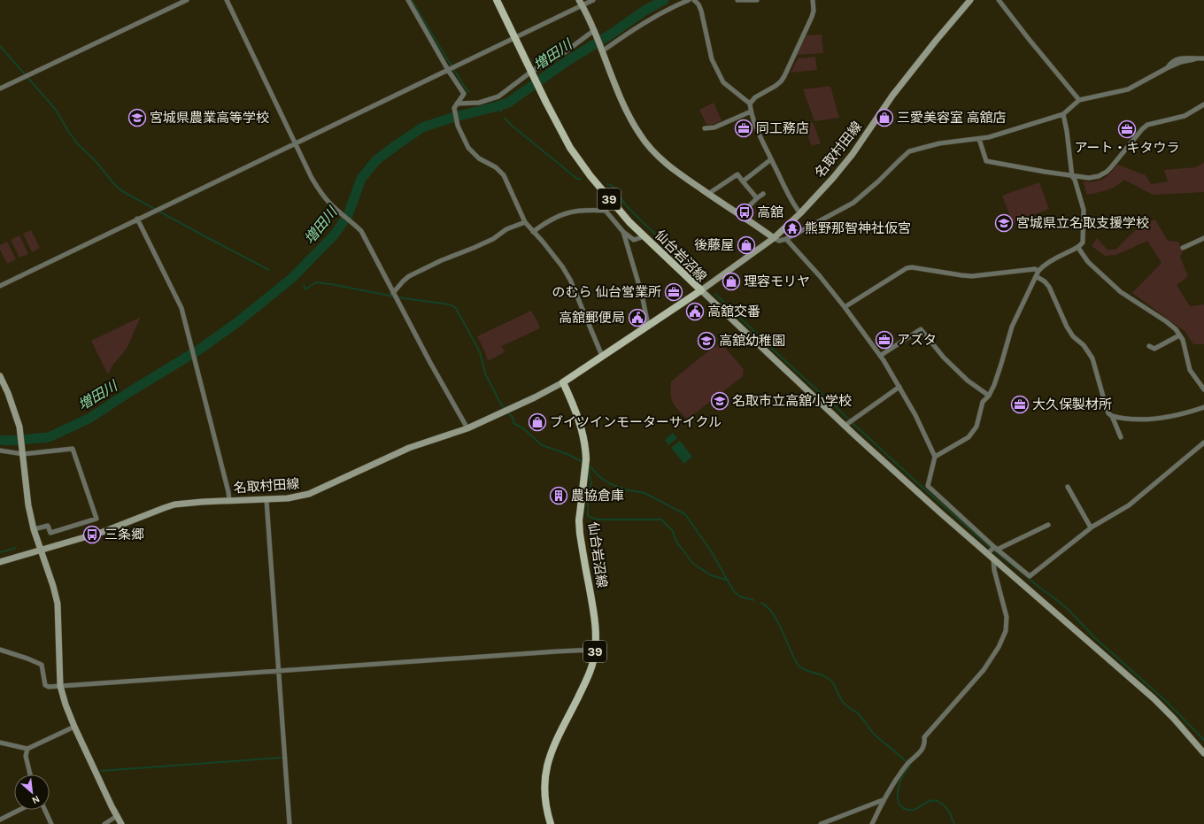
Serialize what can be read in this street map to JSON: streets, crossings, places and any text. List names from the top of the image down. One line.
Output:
{"streets":{"main road":["39","仙台岩沼線"],"street":["名取村田線"]},"crossings":[["名取村田線","仙台岩沼線"]],"water":["増田川"],"places":{"school or university":["宮城県農業高等学校","宮城県立名取支援学校","高舘幼稚園","名取市立高舘小学校"],"shop":["三愛美容室 高舘店","後藤屋","理容モリヤ","ブイツインモーターサイクル"],"office":["同工務店","アート・キタウラ","のむら 仙台営業所","アズタ","大久保製材所"],"bus stop":["高舘","三条郷"],"temple":["熊野那智神社仮宮"],"public building":["高舘交番","高舘郵便局"],"building":["農協倉庫"]},"north":"bottom right"}
